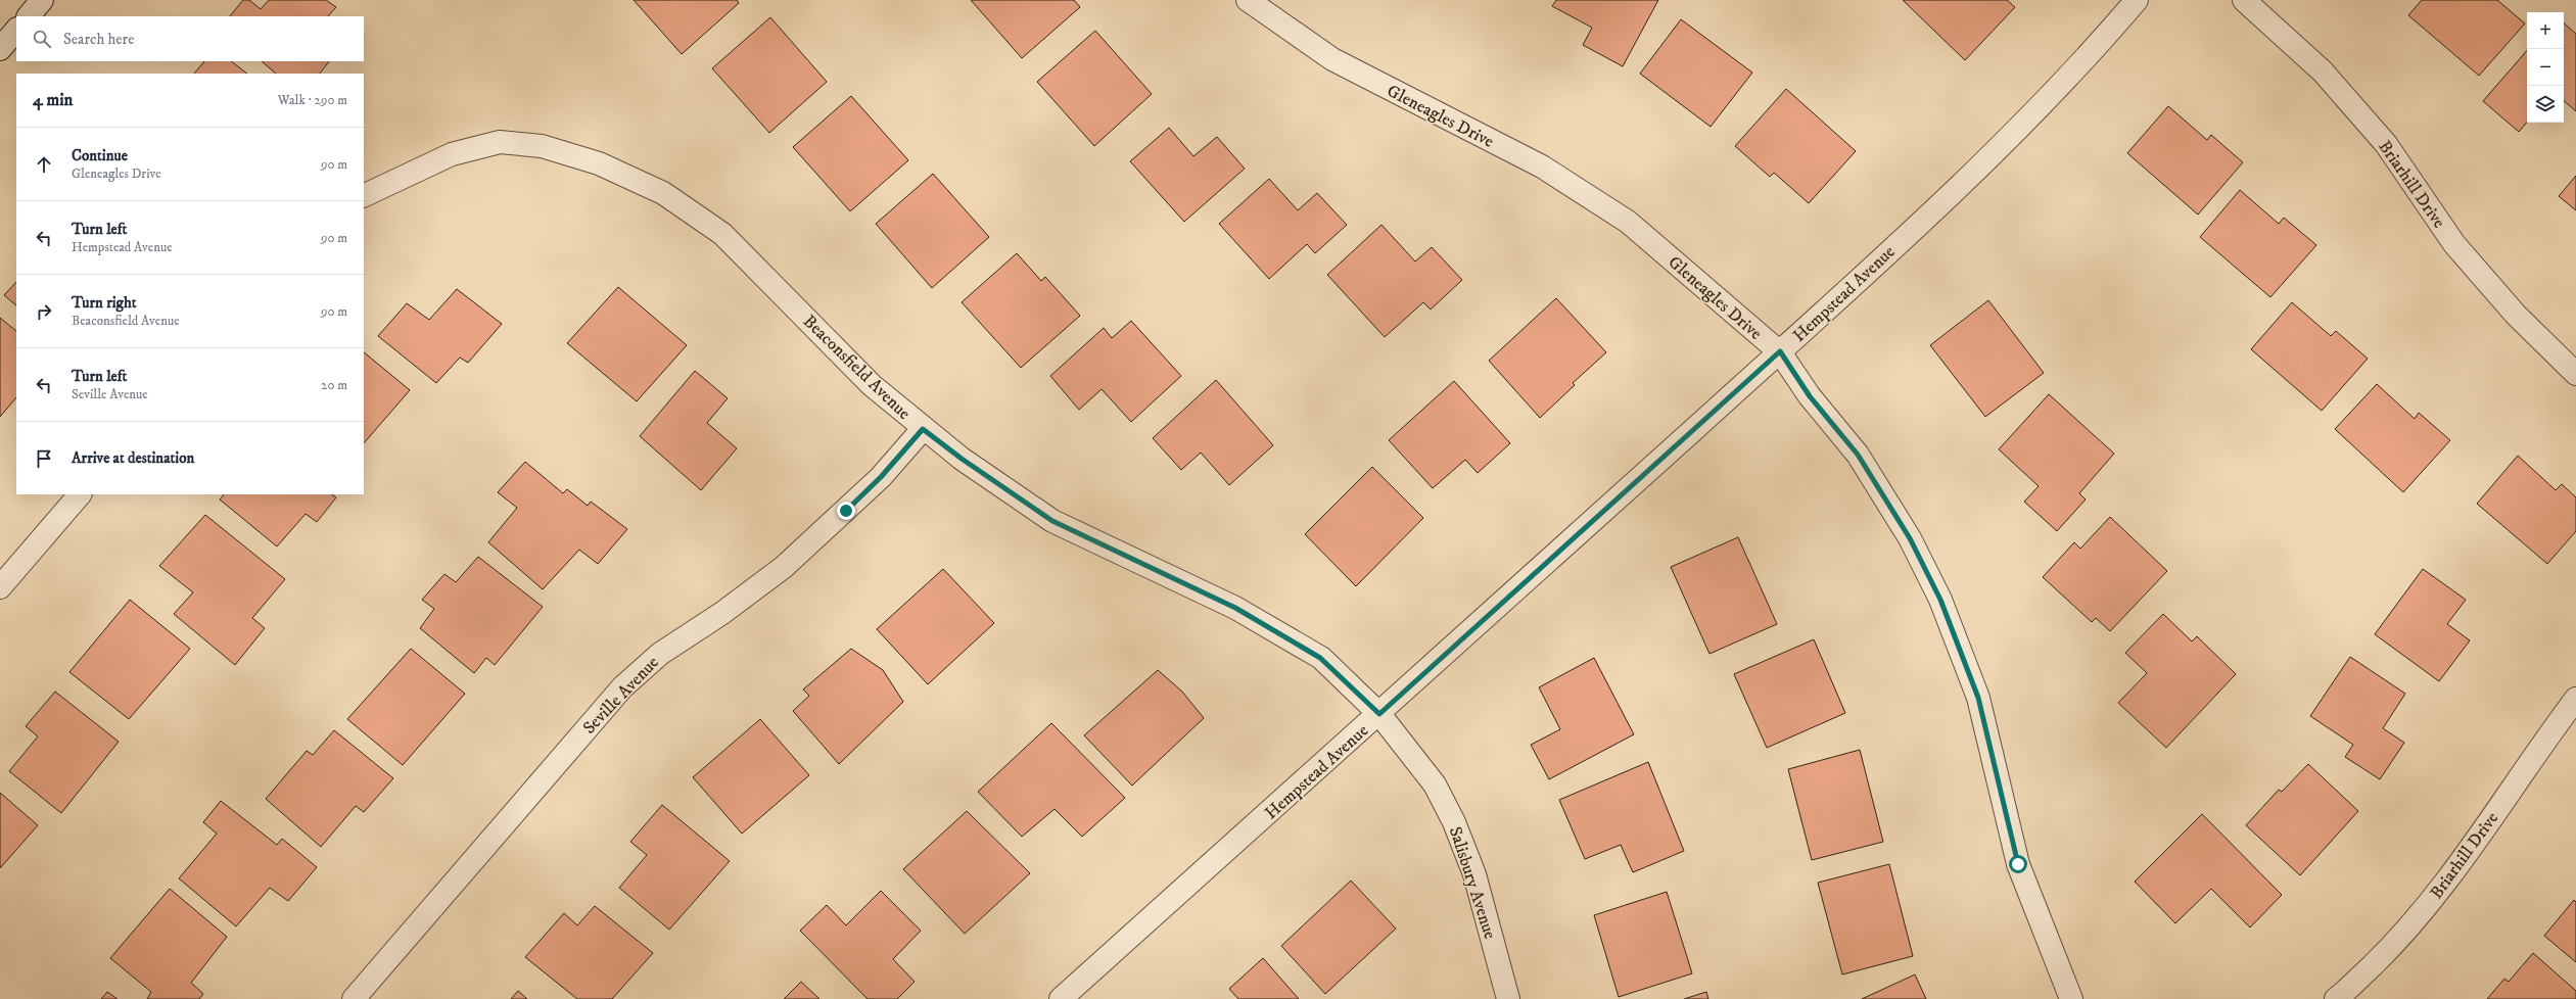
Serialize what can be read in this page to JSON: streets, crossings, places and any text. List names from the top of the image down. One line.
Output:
{"streets":{"street":["Gleneagles Drive","Briarhill Drive","Hempstead Avenue","Beaconsfield Avenue","Seville Avenue","Salisbury Avenue"]},"crossings":[["Gleneagles Drive","Hempstead Avenue"],["Hempstead Avenue","Beaconsfield Avenue"],["Hempstead Avenue","Salisbury Avenue"],["Beaconsfield Avenue","Seville Avenue"],["Beaconsfield Avenue","Salisbury Avenue"]],"page":{"map_buttons":["+","−"],"search":"Search here","heading":["4 min","Walk · 290 m"],"list":[["Continue","Gleneagles Drive","90 m"],["Turn left","Hempstead Avenue","90 m"],["Turn right","Beaconsfield Avenue","90 m"],["Turn left","Seville Avenue","20 m"],"Arrive at destination"]}}
